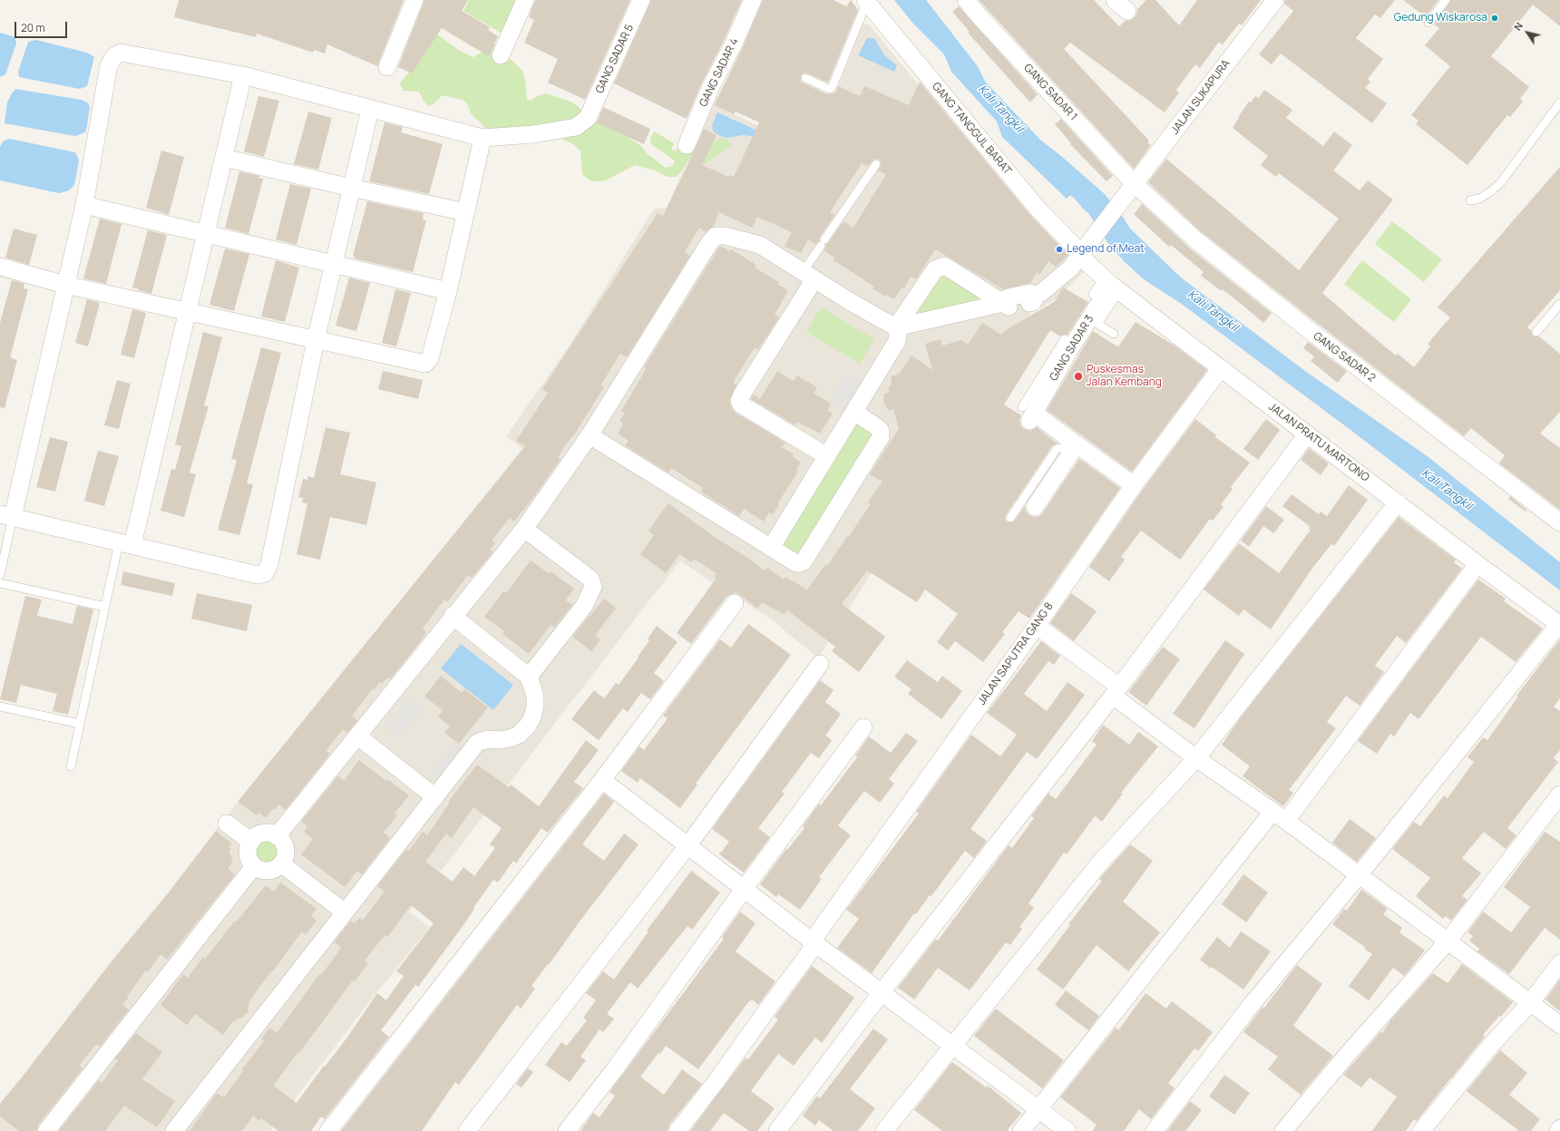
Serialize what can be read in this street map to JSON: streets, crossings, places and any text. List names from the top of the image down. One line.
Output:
{"streets":{"street":["GANG SADAR 5","GANG SADAR 4","GANG SADAR 1","JALAN SUKAPURA","GANG TANGGUL BARAT","GANG SADAR 3","GANG SADAR 2","JALAN PRATU MARTONO","JALAN SAPUTRA GANG 8"]},"crossings":[["GANG SADAR 1","JALAN SUKAPURA"],["GANG SADAR 1","GANG SADAR 2"],["JALAN SUKAPURA","GANG TANGGUL BARAT"],["JALAN SUKAPURA","GANG SADAR 2"],["JALAN SUKAPURA","JALAN PRATU MARTONO"],["GANG TANGGUL BARAT","JALAN PRATU MARTONO"],["GANG SADAR 3","JALAN PRATU MARTONO"],["JALAN PRATU MARTONO","JALAN SAPUTRA GANG 8"]],"water":["Kali Tangkil"],"places":["Gedung Wiskarosa","Legend of Meat","Puskesmas Jalan Kembang"],"scale_bar":"20 m","north":"top left"}
